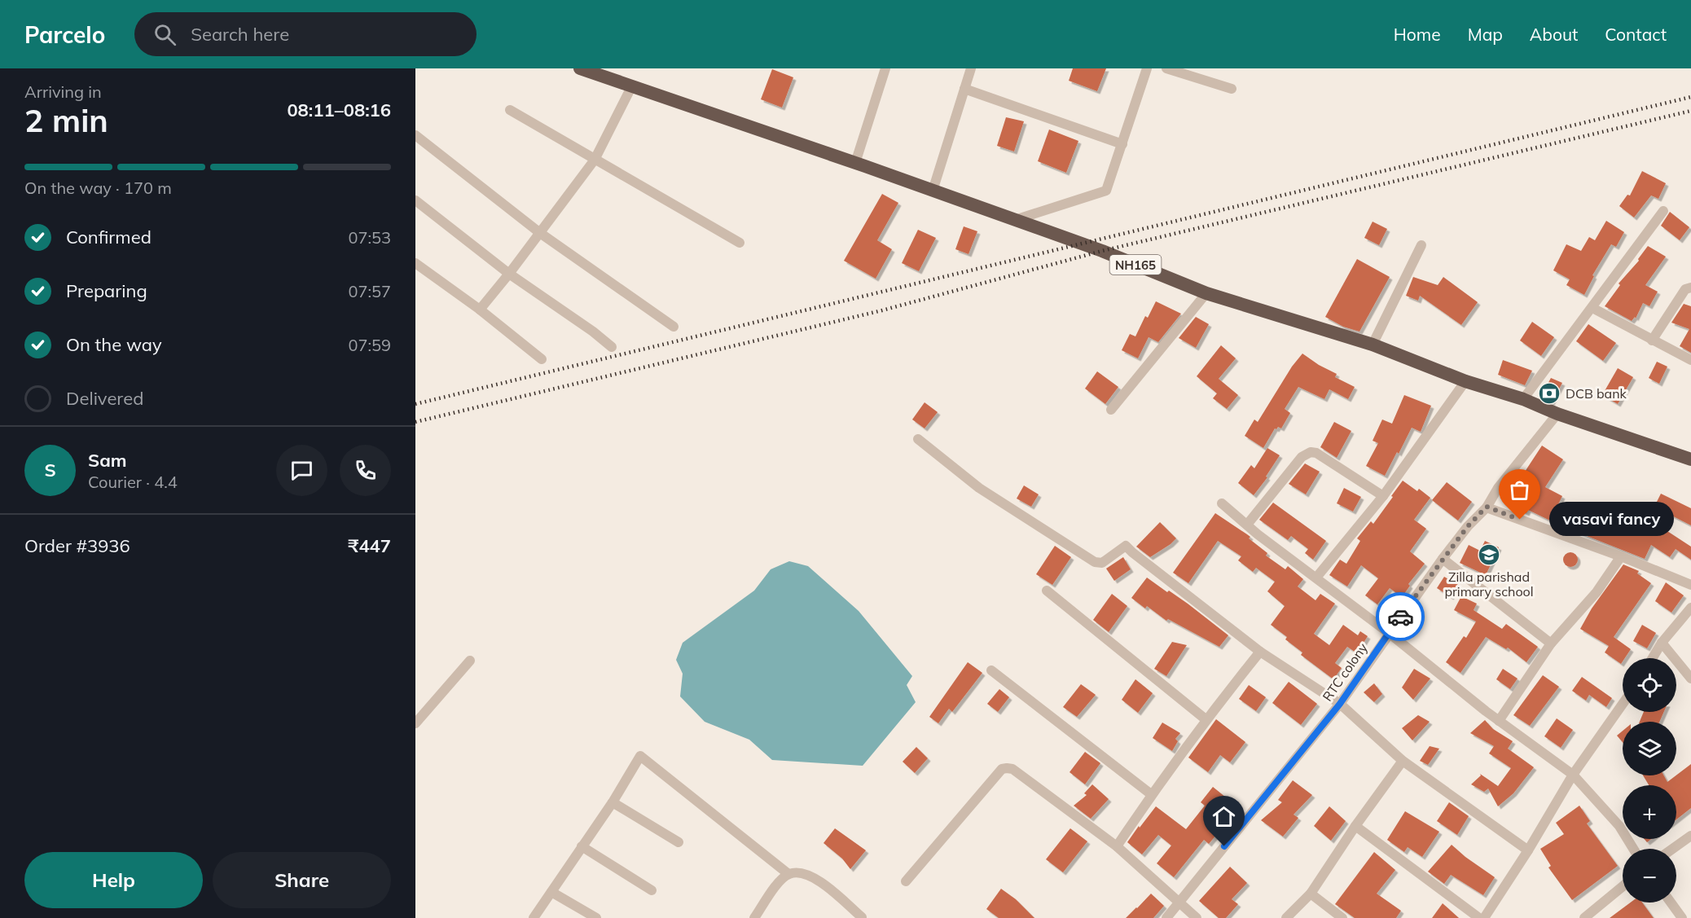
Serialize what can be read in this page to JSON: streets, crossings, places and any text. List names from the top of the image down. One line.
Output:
{"streets":{"highway":["NH165"],"street":["RTC colony"]},"crossings":[["NH165","RTC colony"]],"places":{"bank":["DCB bank"],"other":["vasavi fancy"],"school or university":["Zilla parishad primary school"]},"page":{"header":"Parcelo","search":"Search here","nav":["Home","Map","About","Contact"],"heading":["2 min","Arriving in","08:11–08:16"],"panel":["Sam","Courier · 4.4","Order #3936","₹447"],"bar":"On the way · 170 m","list":[["Confirmed","07:53"],["Preparing","07:57"],["On the way","07:59"],"Delivered"],"round":"S","bubble":"vasavi fancy","map_buttons":["+","−"],"buttons":["Help","Share"]}}
